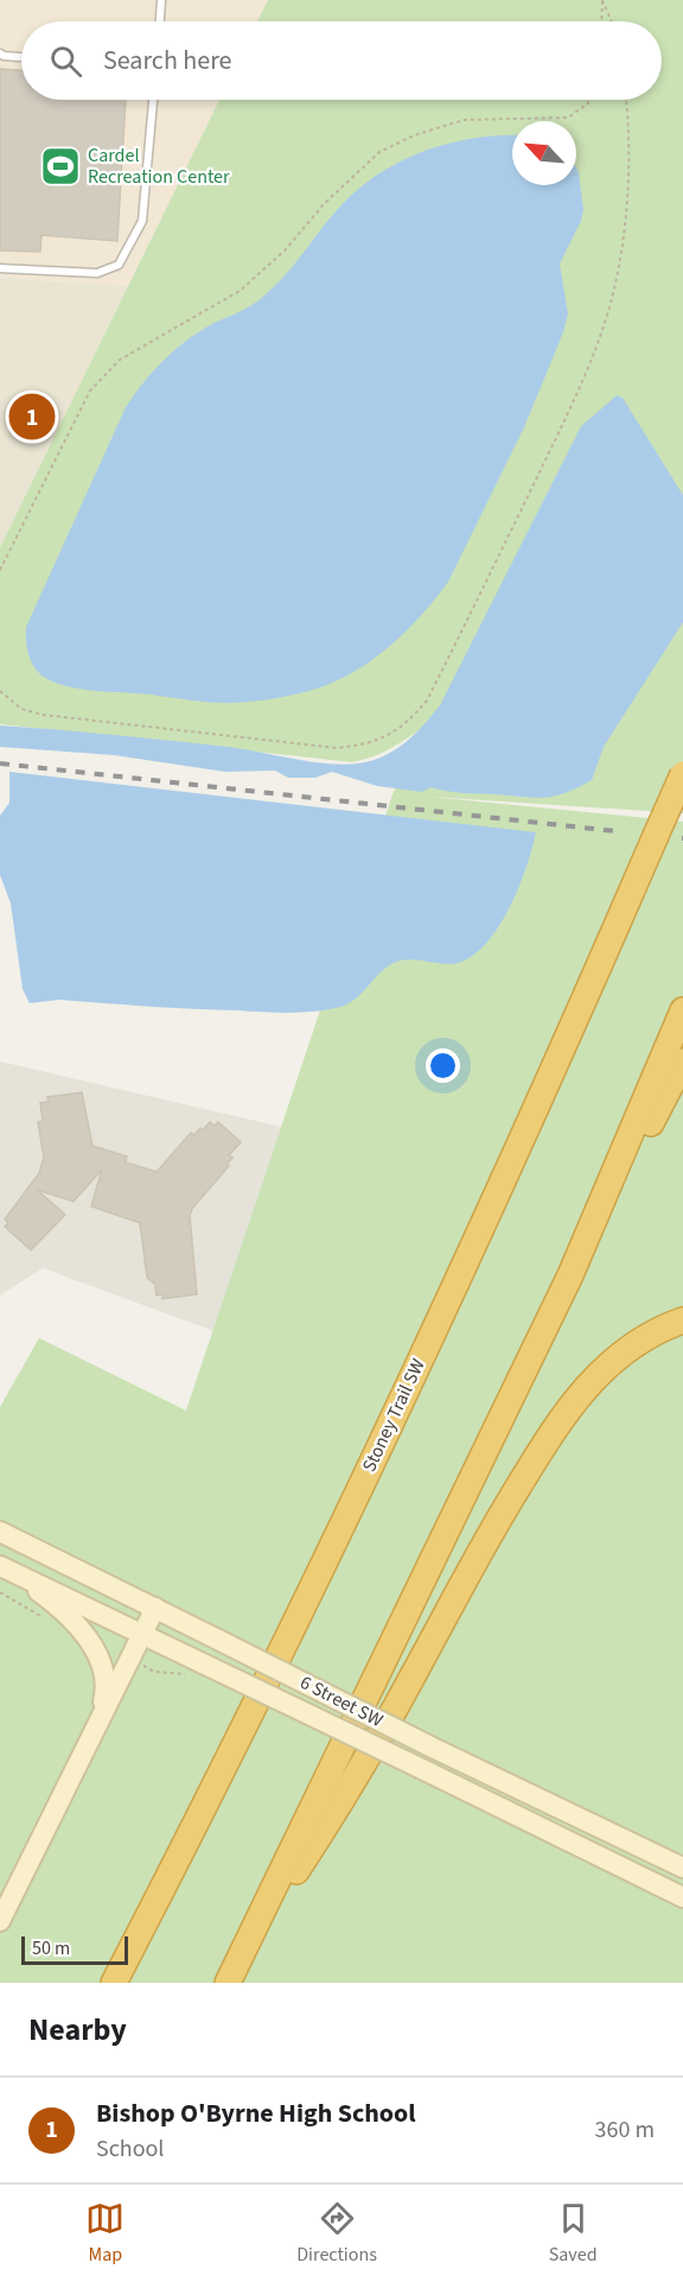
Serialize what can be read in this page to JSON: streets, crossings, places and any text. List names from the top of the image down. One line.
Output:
{"streets":{"highway":["Stoney Trail SW"],"main road":["6 Street SW"]},"places":{"sports":["Cardel Recreation Center"]},"scale_bar":"50 m","north":"top left","page":{"search":"Search here","pins":"1","scale":"50 m","heading":"Nearby","list":[{"mark":"1","name":"Bishop O'Byrne High School","note":"School","value":"360 m"}],"nav":["Map","Directions","Saved"]}}
